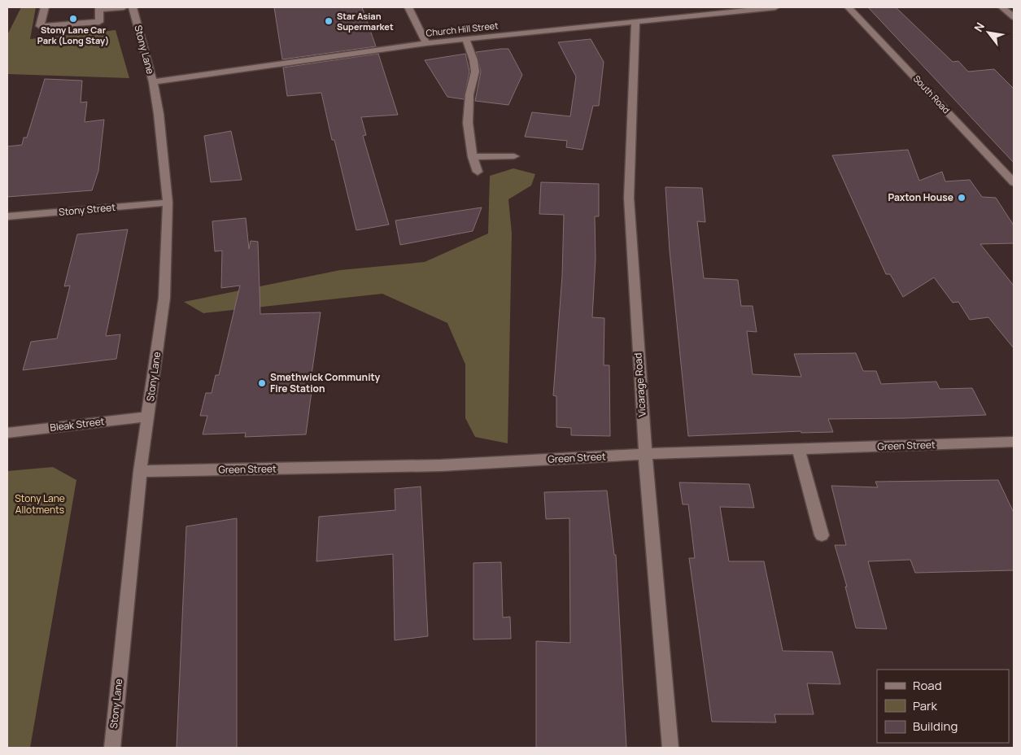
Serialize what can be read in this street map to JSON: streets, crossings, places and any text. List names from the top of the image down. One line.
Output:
{"streets":{"street":["Church Hill Street","Stony Lane","South Road","Stony Street","Vicarage Road","Bleak Street","Green Street"]},"crossings":[["Church Hill Street","Stony Lane"],["Church Hill Street","Vicarage Road"],["Stony Lane","Stony Street"],["Stony Lane","Bleak Street"],["Stony Lane","Green Street"],["Vicarage Road","Green Street"]],"parks":["Stony Lane Allotments"],"places":["Stony Lane Car Park (Long Stay)","Star Asian Supermarket","Paxton House","Smethwick Community Fire Station"],"legend":["Road","Park","Building"],"north":"top left"}
